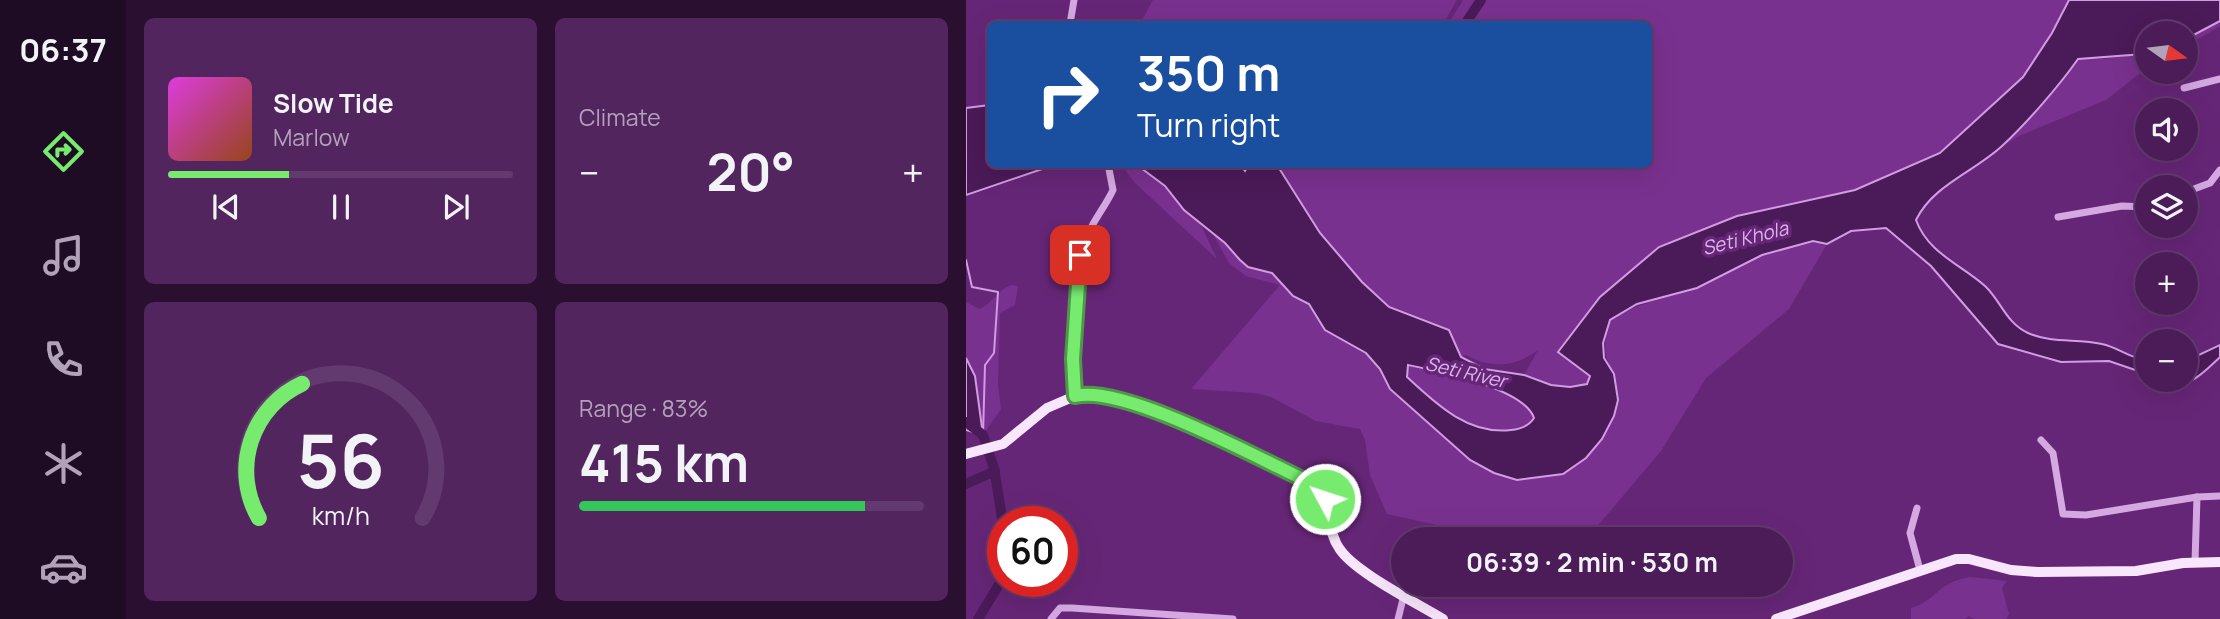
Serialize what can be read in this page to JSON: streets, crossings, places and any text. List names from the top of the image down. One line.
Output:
{"water":["Seti Khola","Seti River"],"north":"right","page":{"tabs":"06:37","tile":["Climate",["Range · 83%","415 km"]],"map_buttons":["+","−"],"turn":["350 m","Turn right"],"song":["Slow Tide","Marlow"],"heat":["−","20°","+"],"limit":"60","trip":"06:39 · 2 min · 530 m","gauge":["56","km/h"]}}
